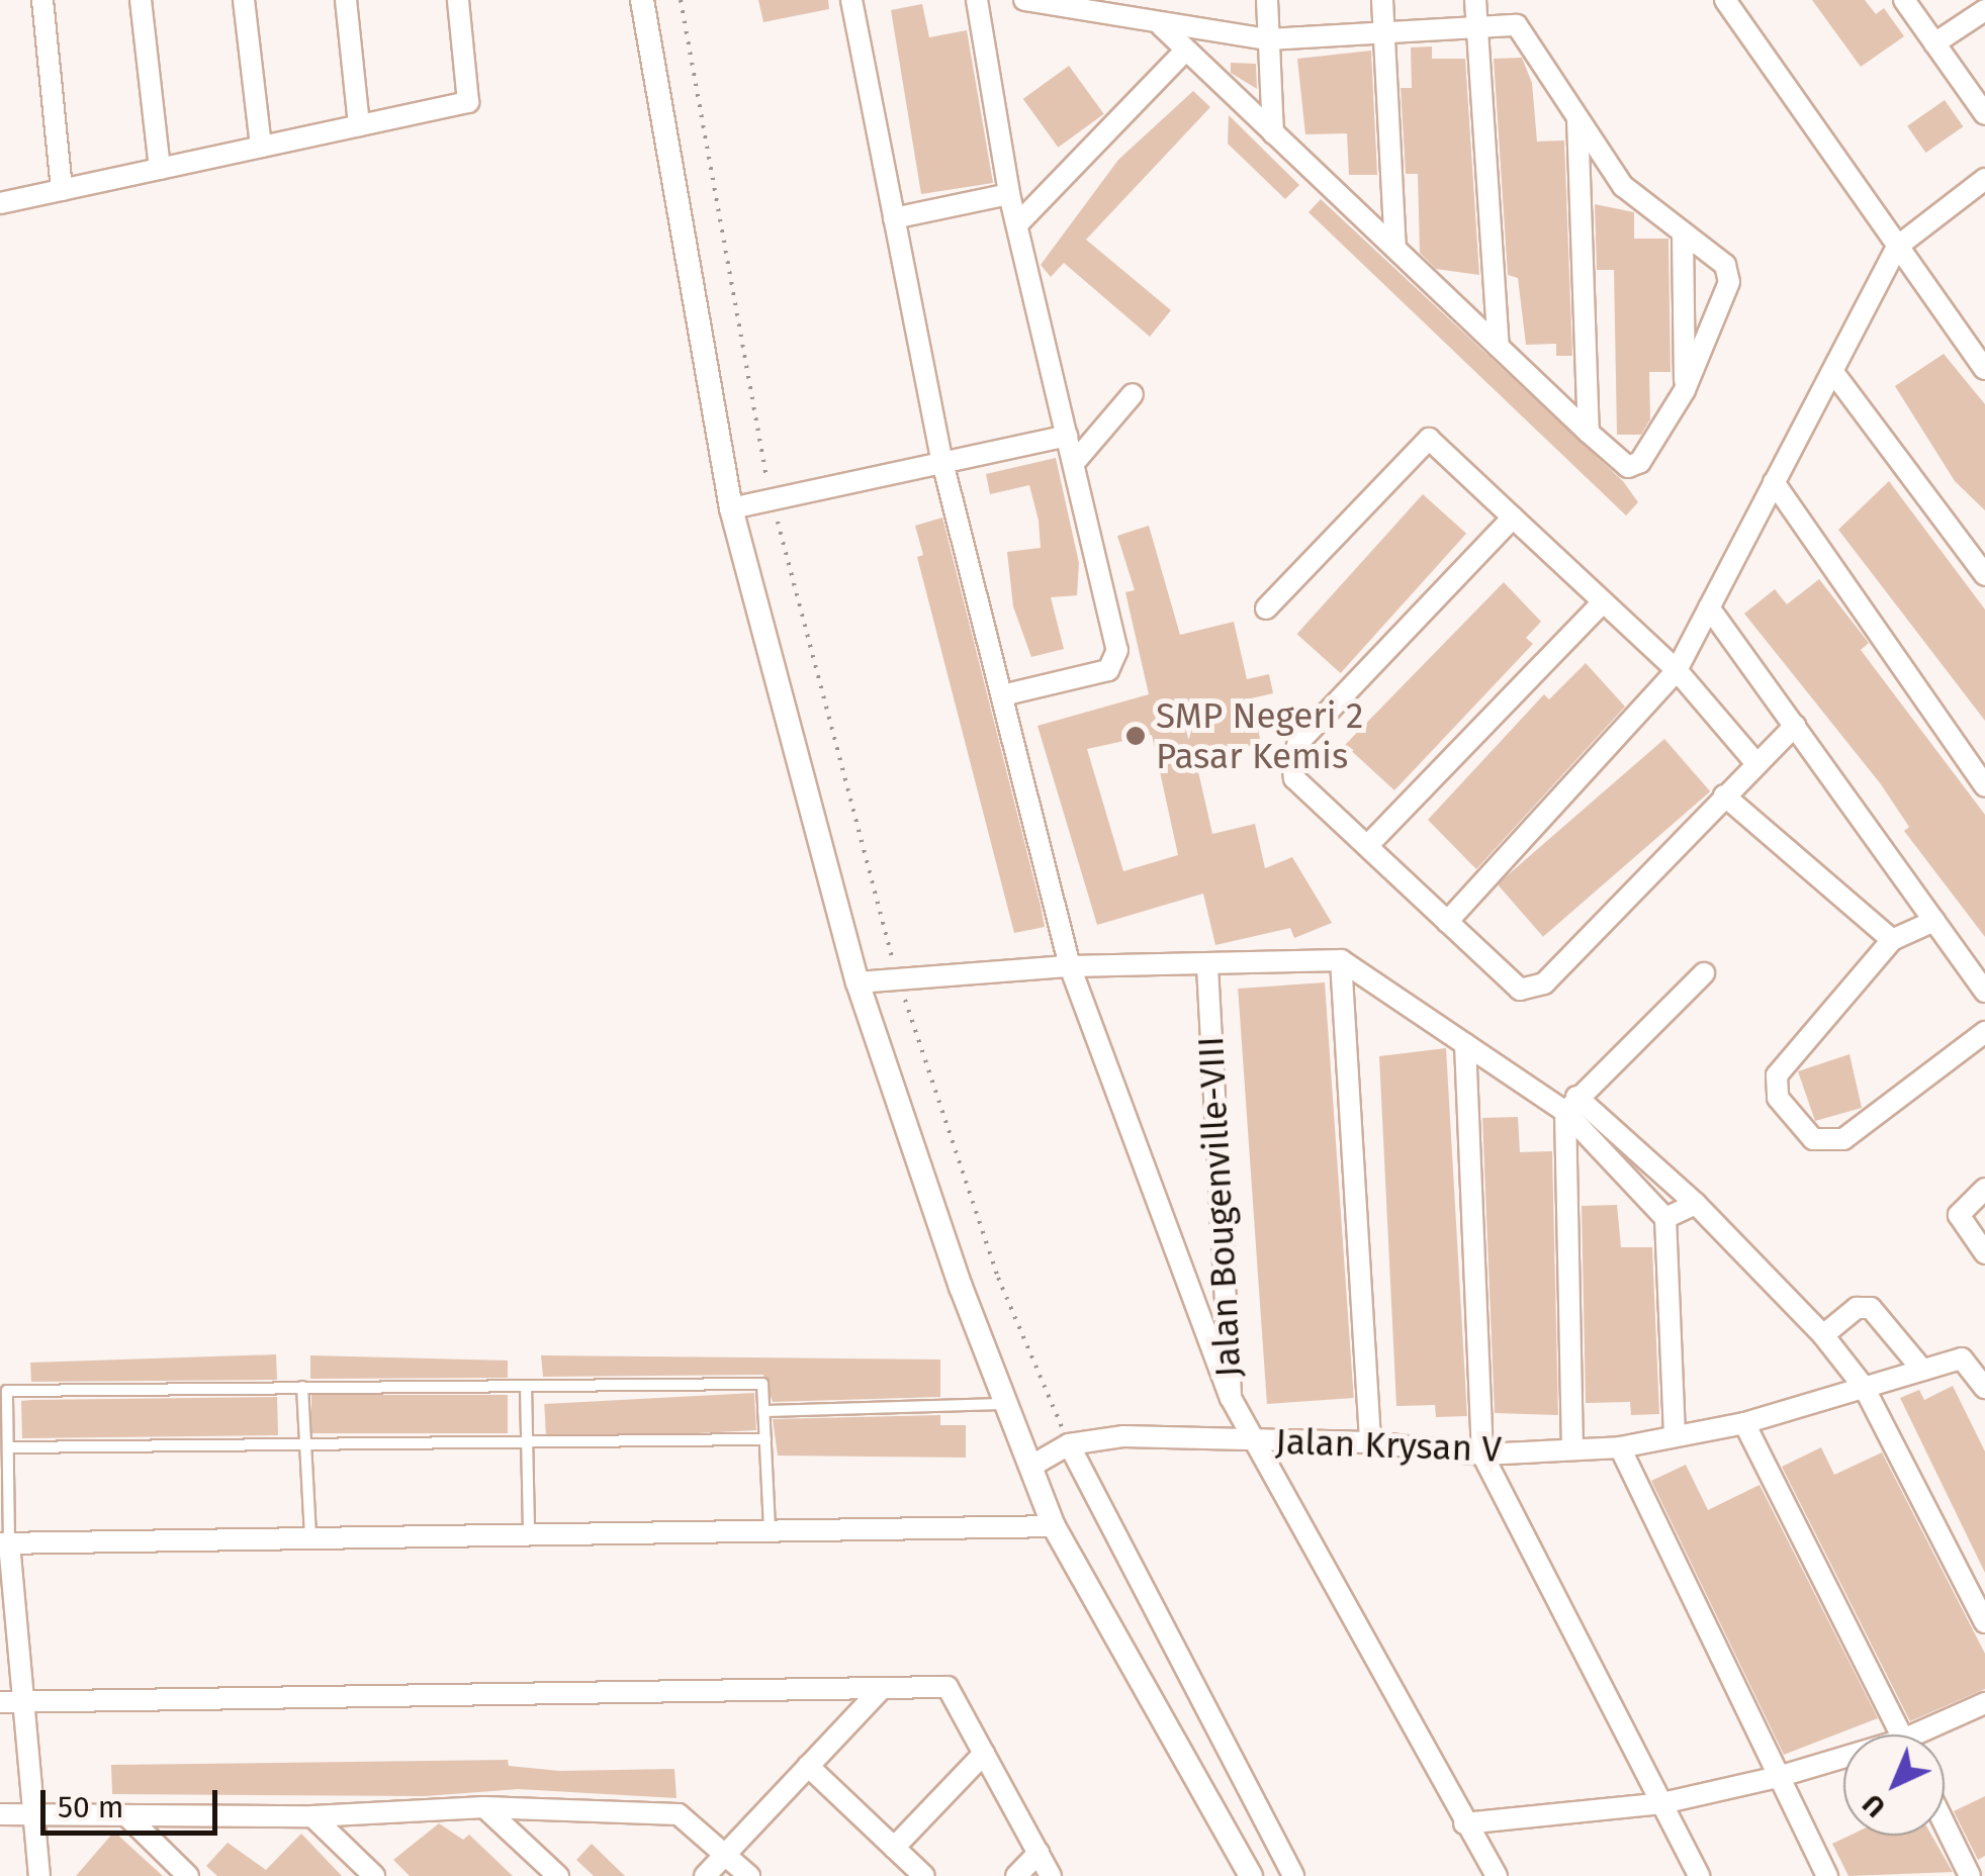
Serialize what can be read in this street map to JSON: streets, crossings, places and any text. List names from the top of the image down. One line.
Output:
{"streets":{"street":["Jalan Bougenville-VIII","Jalan Krysan V"]},"crossings":[["Jalan Bougenville-VIII","Jalan Krysan V"]],"places":["SMP Negeri 2 Pasar Kemis"],"scale_bar":"50 m","north":"bottom left"}
